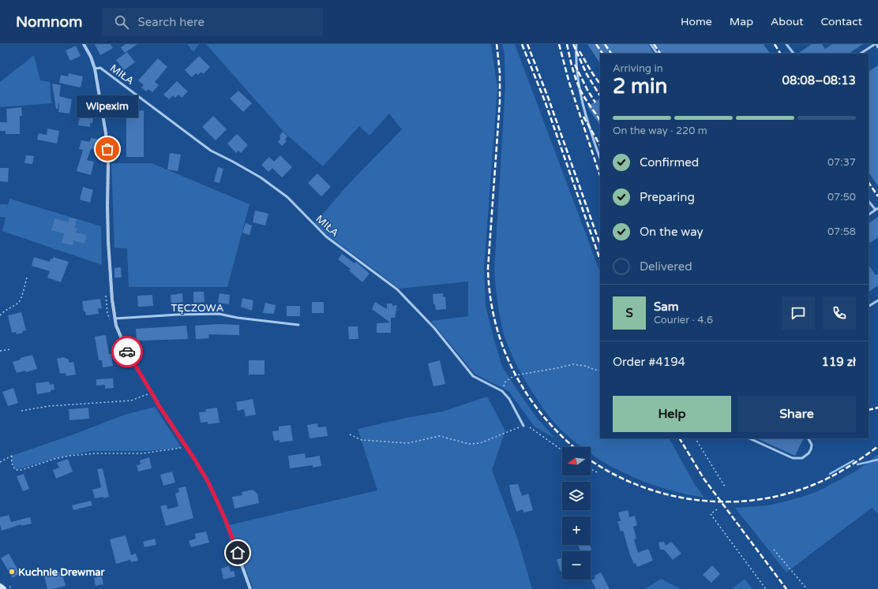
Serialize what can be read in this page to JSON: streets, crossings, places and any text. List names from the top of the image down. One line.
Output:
{"streets":{"lane":["MIŁA","TĘCZOWA"]},"places":["Wipexim","Kuchnie Drewmar"],"north":"left","page":{"header":"Nomnom","search":"Search here","nav":["Home","Map","About","Contact"],"heading":["2 min","Arriving in","08:08–08:13"],"panel":["Sam","Courier · 4.6","Order #4194","119 zł"],"bubble":"Wipexim","bar":"On the way · 220 m","list":[["Confirmed","07:37"],["Preparing","07:50"],["On the way","07:58"],"Delivered"],"round":"S","buttons":["Help","Share"],"map_buttons":["+","−"]}}
